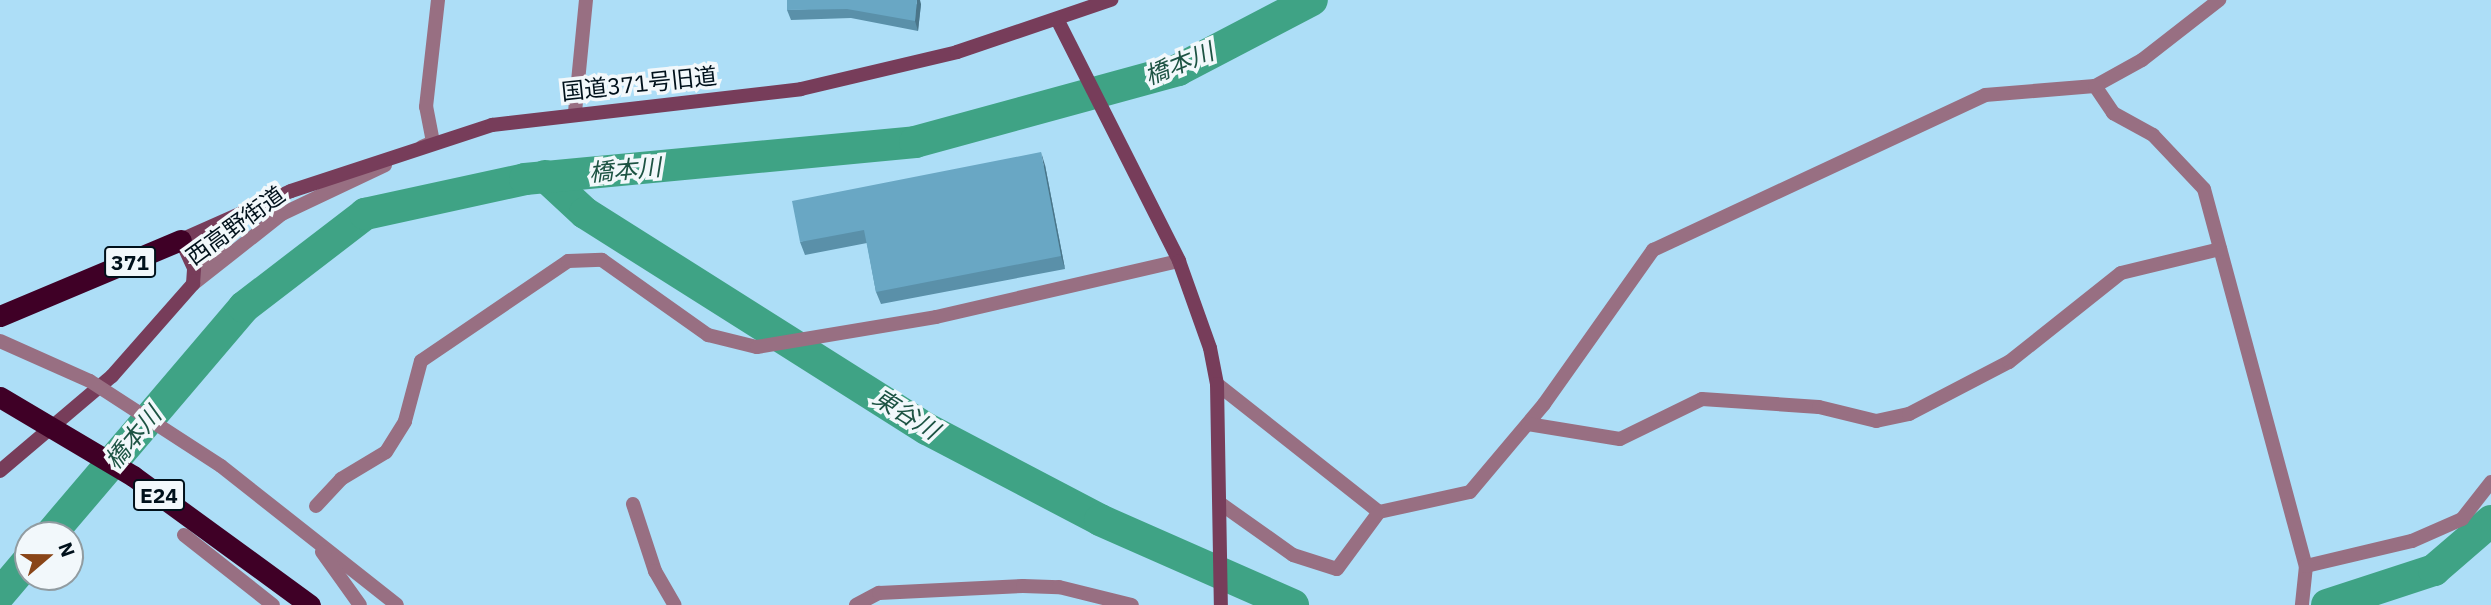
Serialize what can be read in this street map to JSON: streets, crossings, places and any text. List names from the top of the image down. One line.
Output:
{"streets":{"highway":["371","E24"],"street":["国道371号旧道","西高野街道"]},"crossings":[["国道371号旧道","西高野街道"],["国道371号旧道","371"]],"water":["橋本川","東谷川"],"north":"right"}
